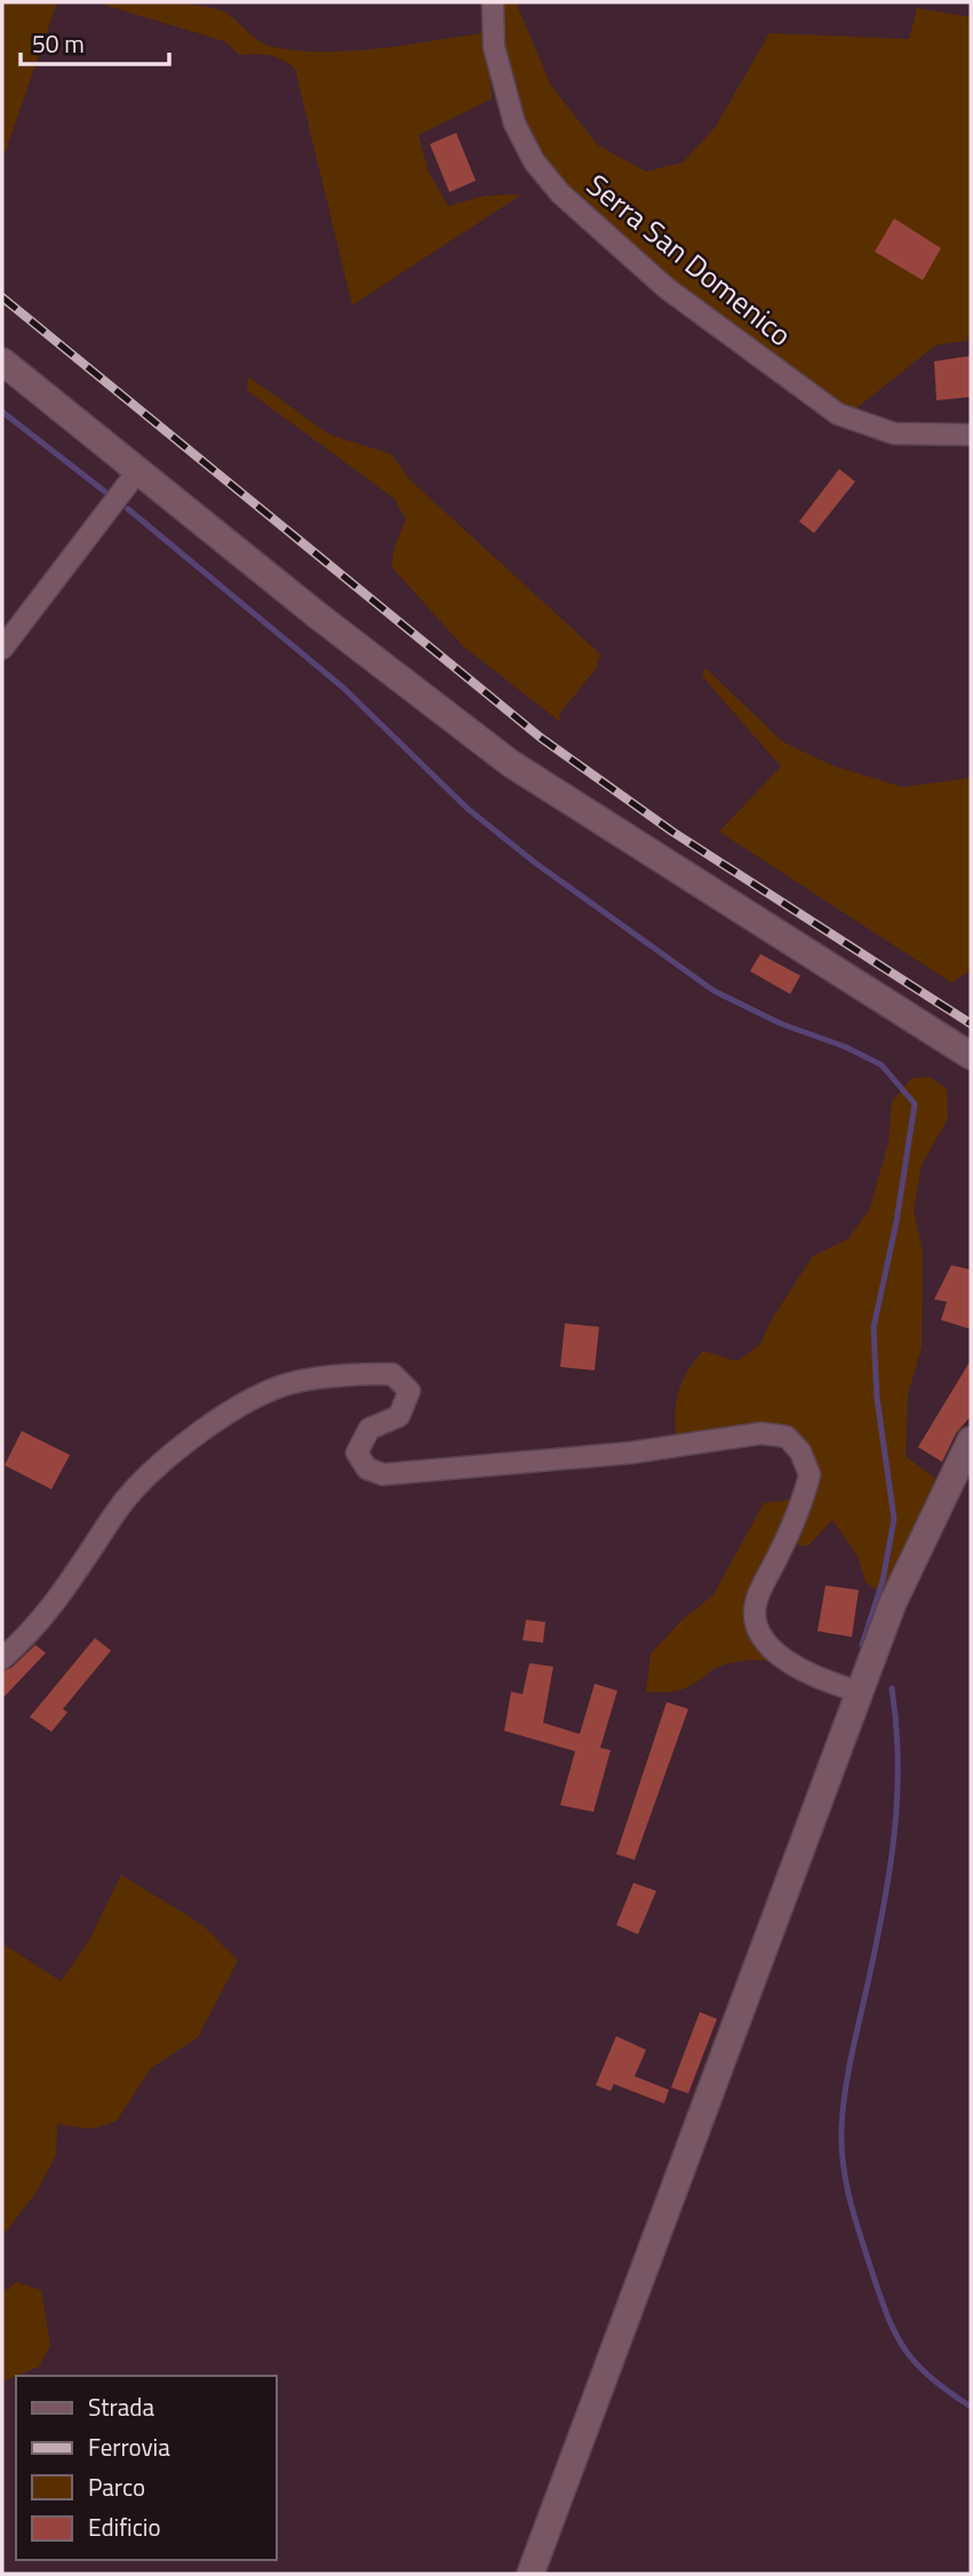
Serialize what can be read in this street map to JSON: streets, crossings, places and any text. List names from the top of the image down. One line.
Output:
{"streets":{"street":["Serra San Domenico"]},"legend":["Strada","Ferrovia","Parco","Edificio"],"scale_bar":"50 m"}
